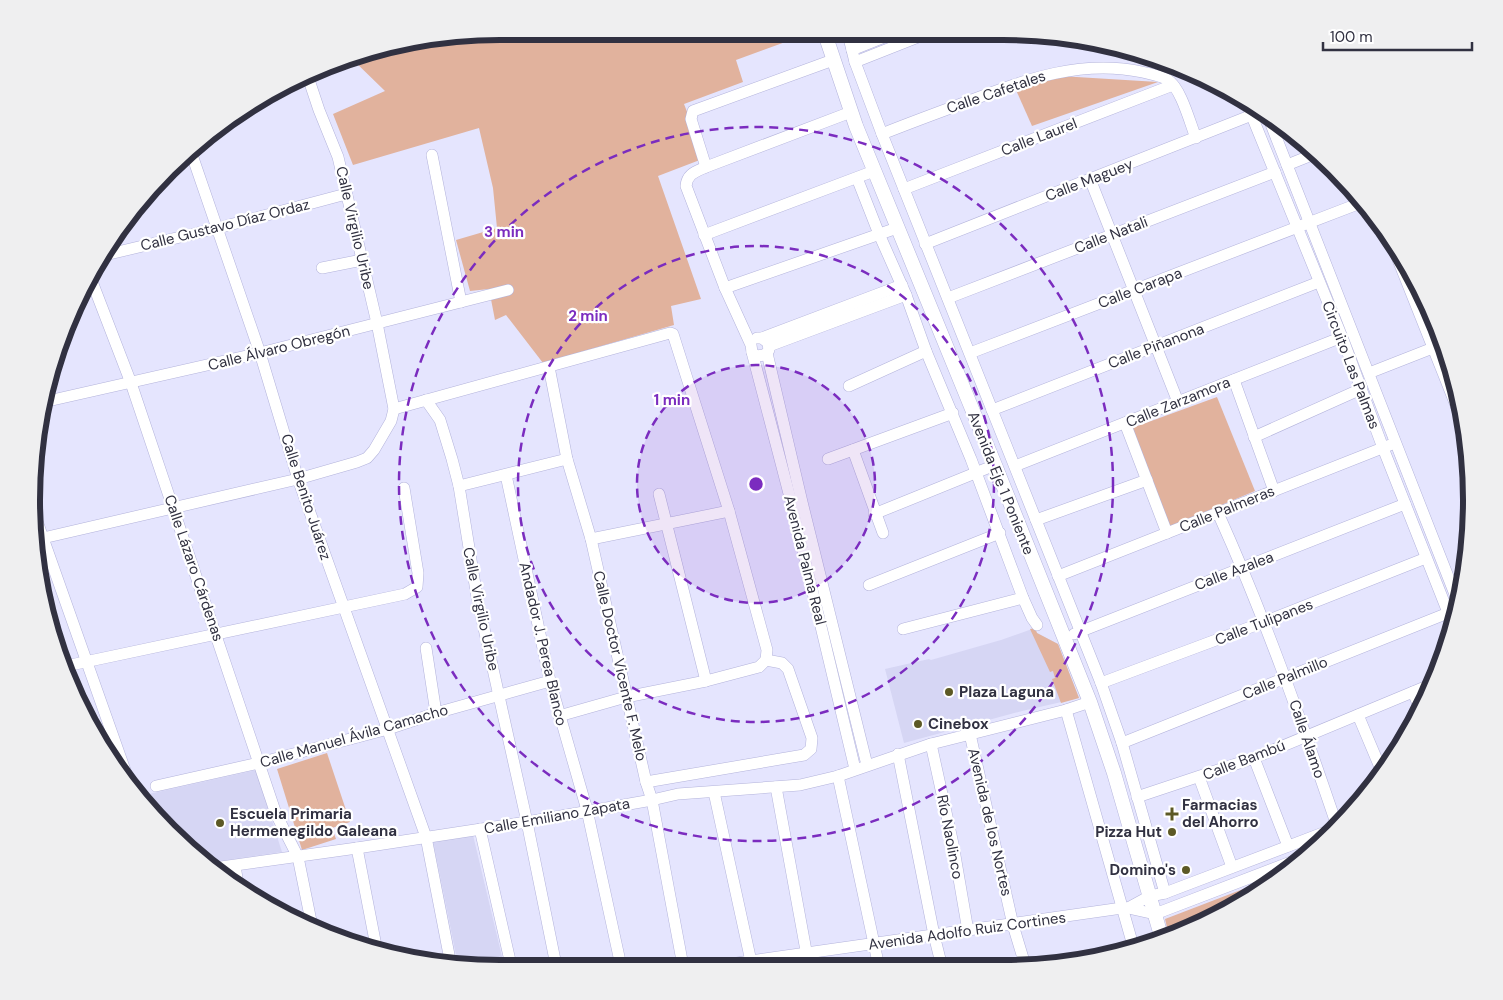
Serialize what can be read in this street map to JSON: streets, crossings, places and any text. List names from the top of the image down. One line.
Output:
{"streets":{"main road":["Avenida Eje 1 Poniente"],"street":["Calle Cafetales","Calle Laurel","Calle Maguey","Calle Gustavo Díaz Ordaz","Calle Virgilio Uribe","Calle Natali","Calle Carapa","Calle Piñanona","Calle Álvaro Obregón","Circuito Las Palmas","Calle Zarzamora","Calle Benito Juárez","Calle Palmeras","Avenida Palma Real","Calle Lázaro Cárdenas","Calle Azalea","Calle Tulipanes","Andador J. Perea Blanco","Calle Doctor Vicente F. Melo","Calle Palmillo","Calle Manuel Ávila Camacho","Calle Álamo","Calle Bambú","Calle Emiliano Zapata","Avenida de los Nortes","Río Naolinco","Avenida Adolfo Ruiz Cortines"]},"crossings":[["Calle Cafetales","Calle Laurel"],["Calle Cafetales","Avenida Eje 1 Poniente"],["Calle Laurel","Avenida Eje 1 Poniente"],["Calle Maguey","Avenida Eje 1 Poniente"],["Calle Gustavo Díaz Ordaz","Calle Virgilio Uribe"],["Calle Gustavo Díaz Ordaz","Calle Benito Juárez"],["Calle Virgilio Uribe","Calle Álvaro Obregón"],["Calle Virgilio Uribe","Calle Manuel Ávila Camacho"],["Calle Virgilio Uribe","Calle Emiliano Zapata"],["Calle Natali","Circuito Las Palmas"],["Calle Natali","Avenida Eje 1 Poniente"],["Calle Carapa","Circuito Las Palmas"],["Calle Carapa","Avenida Eje 1 Poniente"],["Calle Piñanona","Circuito Las Palmas"],["Calle Piñanona","Avenida Eje 1 Poniente"],["Calle Álvaro Obregón","Calle Benito Juárez"],["Calle Álvaro Obregón","Calle Lázaro Cárdenas"],["Circuito Las Palmas","Calle Zarzamora"],["Circuito Las Palmas","Calle Palmeras"],["Circuito Las Palmas","Calle Azalea"],["Circuito Las Palmas","Calle Tulipanes"],["Circuito Las Palmas","Calle Palmillo"],["Calle Zarzamora","Avenida Eje 1 Poniente"],["Avenida Eje 1 Poniente","Calle Palmeras"],["Avenida Eje 1 Poniente","Calle Azalea"],["Avenida Eje 1 Poniente","Calle Tulipanes"],["Avenida Eje 1 Poniente","Calle Palmillo"],["Avenida Eje 1 Poniente","Calle Bambú"],["Avenida Eje 1 Poniente","Calle Emiliano Zapata"],["Avenida Eje 1 Poniente","Avenida Adolfo Ruiz Cortines"],["Calle Benito Juárez","Calle Manuel Ávila Camacho"],["Calle Benito Juárez","Calle Emiliano Zapata"],["Calle Palmeras","Calle Álamo"],["Avenida Palma Real","Calle Emiliano Zapata"],["Calle Lázaro Cárdenas","Calle Manuel Ávila Camacho"],["Calle Lázaro Cárdenas","Calle Emiliano Zapata"],["Calle Azalea","Calle Álamo"],["Calle Tulipanes","Calle Álamo"],["Andador J. Perea Blanco","Calle Manuel Ávila Camacho"],["Andador J. Perea Blanco","Calle Emiliano Zapata"],["Calle Doctor Vicente F. Melo","Calle Emiliano Zapata"],["Calle Palmillo","Calle Álamo"],["Calle Álamo","Calle Bambú"],["Calle Emiliano Zapata","Avenida de los Nortes"],["Calle Emiliano Zapata","Río Naolinco"],["Avenida de los Nortes","Avenida Adolfo Ruiz Cortines"],["Río Naolinco","Avenida Adolfo Ruiz Cortines"]],"places":{"other":["Plaza Laguna","Cinebox","Escuela Primaria Hermenegildo Galeana","Pizza Hut","Domino's"],"health":["Farmacias del Ahorro"]},"scale_bar":"100 m","rings":["3 min","2 min","1 min"]}
